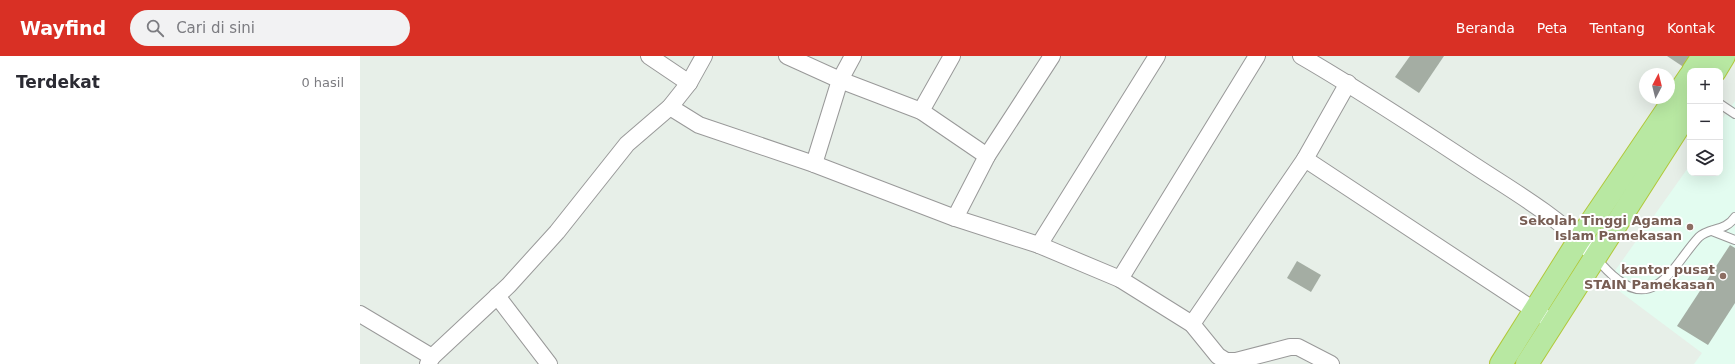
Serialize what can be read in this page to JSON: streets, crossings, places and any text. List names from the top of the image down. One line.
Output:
{"places":["Sekolah Tinggi Agama Islam Pamekasan","kantor pusat STAIN Pamekasan"],"north":"top","page":{"header":"Wayfind","search":"Cari di sini","nav":["Beranda","Peta","Tentang","Kontak"],"heading":["Terdekat","0 hasil"],"map_buttons":["+","−"]}}
